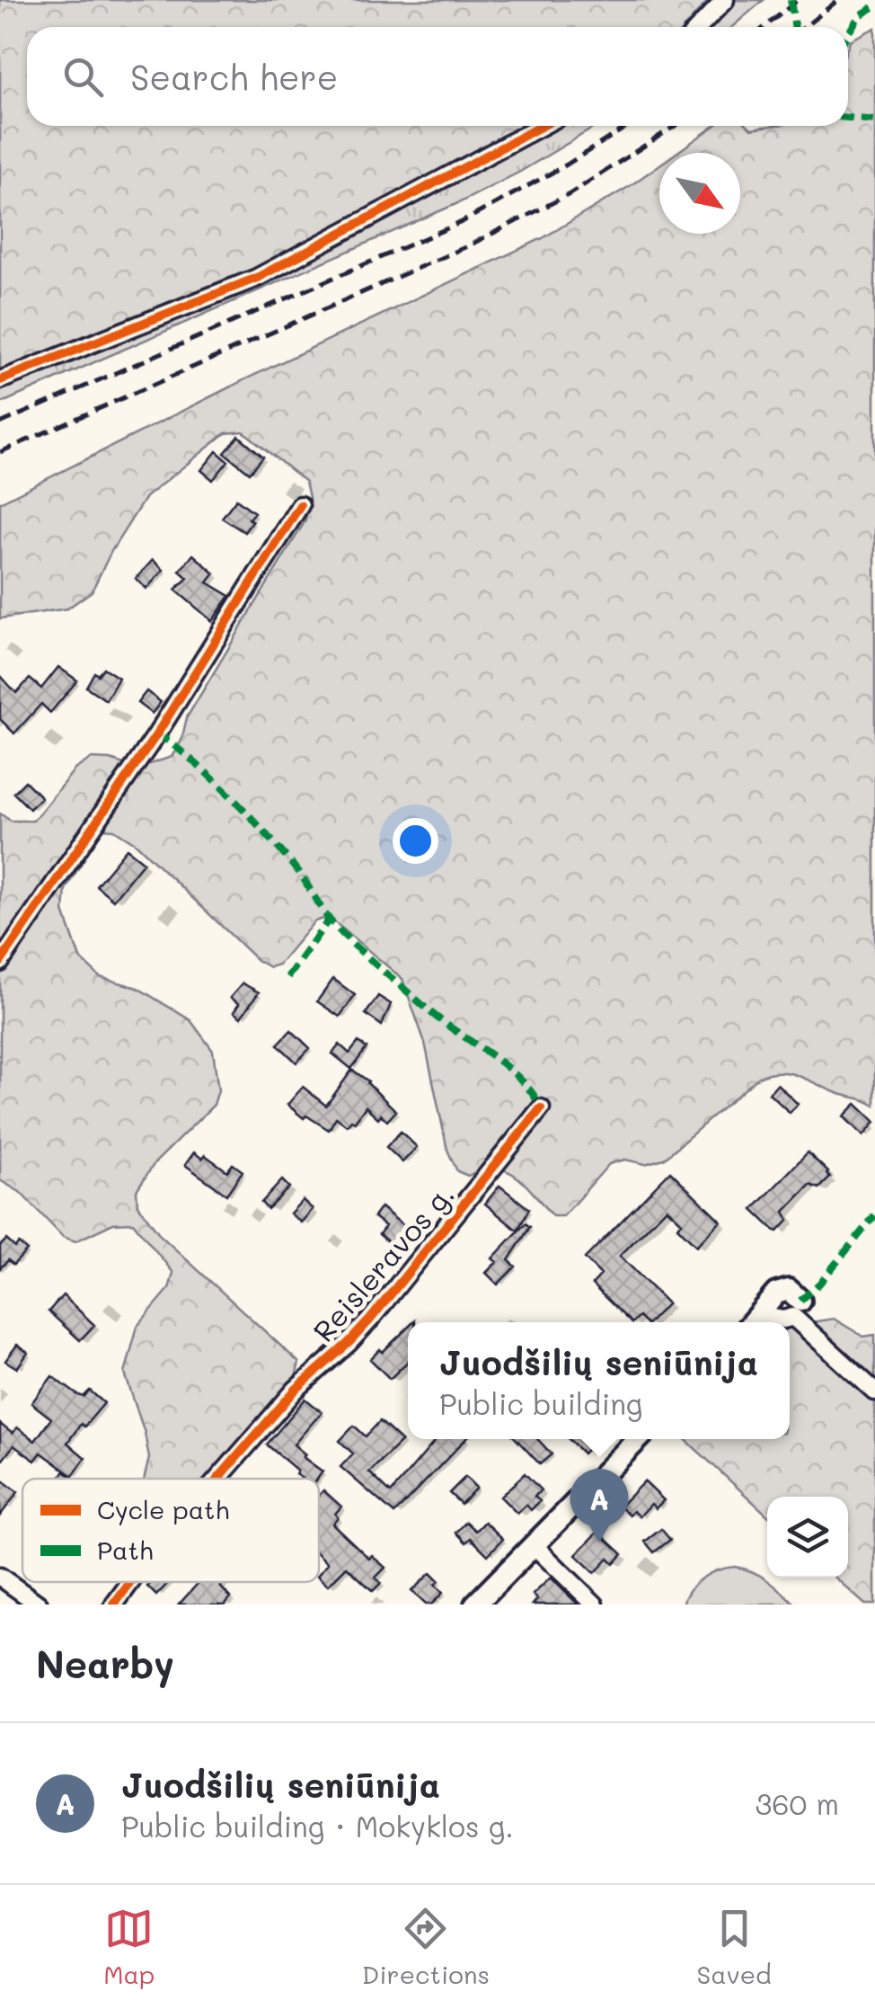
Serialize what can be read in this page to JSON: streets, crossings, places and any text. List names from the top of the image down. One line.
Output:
{"streets":{"street":["Reisleravos g."]},"legend":["Cycle path","Path"],"north":"bottom right","page":{"search":"Search here","popup":["Juodšilių seniūnija","Public building"],"pins":"A","heading":"Nearby","list":[{"mark":"A","name":"Juodšilių seniūnija","note":"Public building · Mokyklos g.","value":"360 m"}],"nav":["Map","Directions","Saved"]}}
